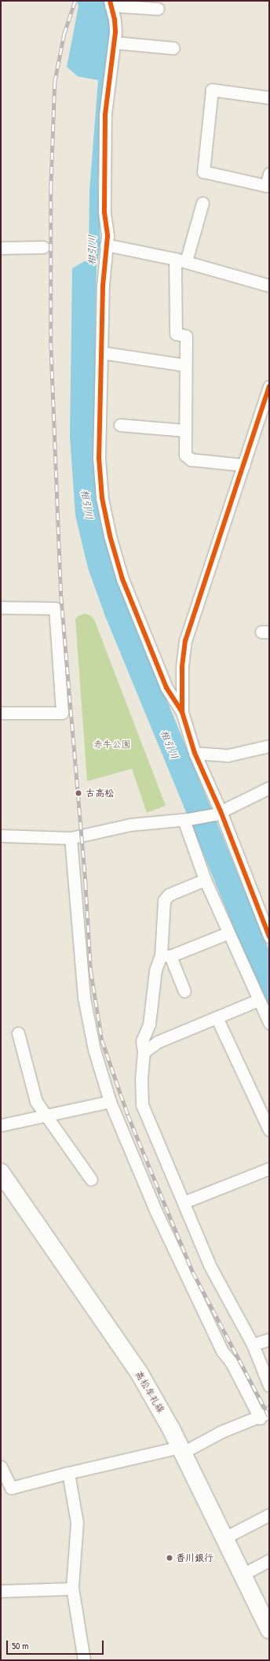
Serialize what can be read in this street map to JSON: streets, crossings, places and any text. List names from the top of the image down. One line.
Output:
{"streets":{"main road":["高松牟礼線"]},"water":["相引川"],"parks":["赤牛公園"],"places":["古高松","香川銀行"],"scale_bar":"50 m"}
